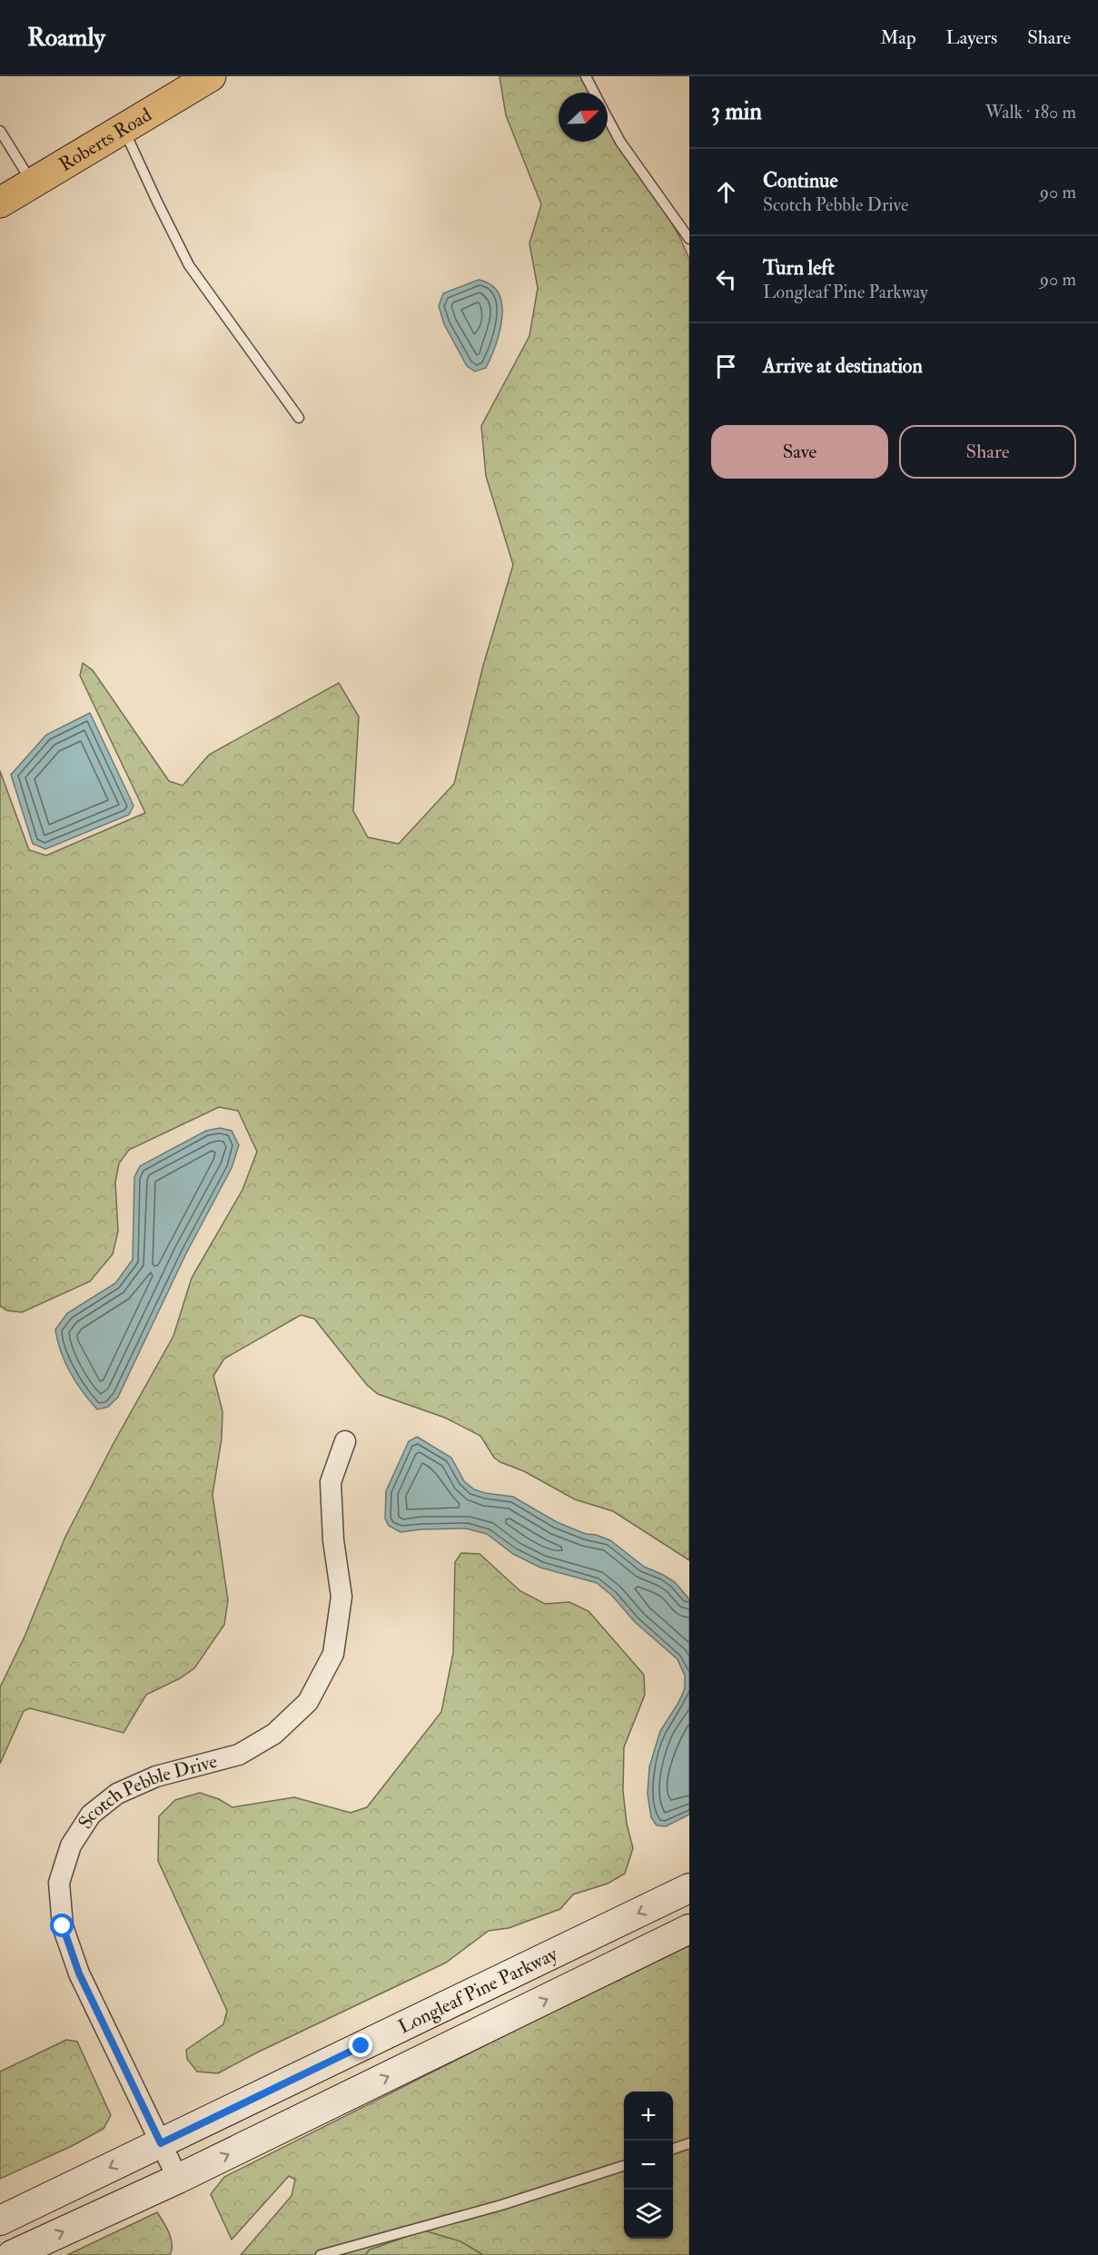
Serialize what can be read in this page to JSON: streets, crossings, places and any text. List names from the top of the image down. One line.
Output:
{"streets":{"main road":["Roberts Road","Longleaf Pine Parkway"],"street":["Scotch Pebble Drive"]},"crossings":[["Scotch Pebble Drive","Longleaf Pine Parkway"]],"north":"top right","page":{"header":"Roamly","nav":["Map","Layers","Share"],"heading":["3 min","Walk · 180 m"],"list":[["Continue","Scotch Pebble Drive","90 m"],["Turn left","Longleaf Pine Parkway","90 m"],"Arrive at destination"],"buttons":["Save","Share"],"map_buttons":["+","−"]}}
